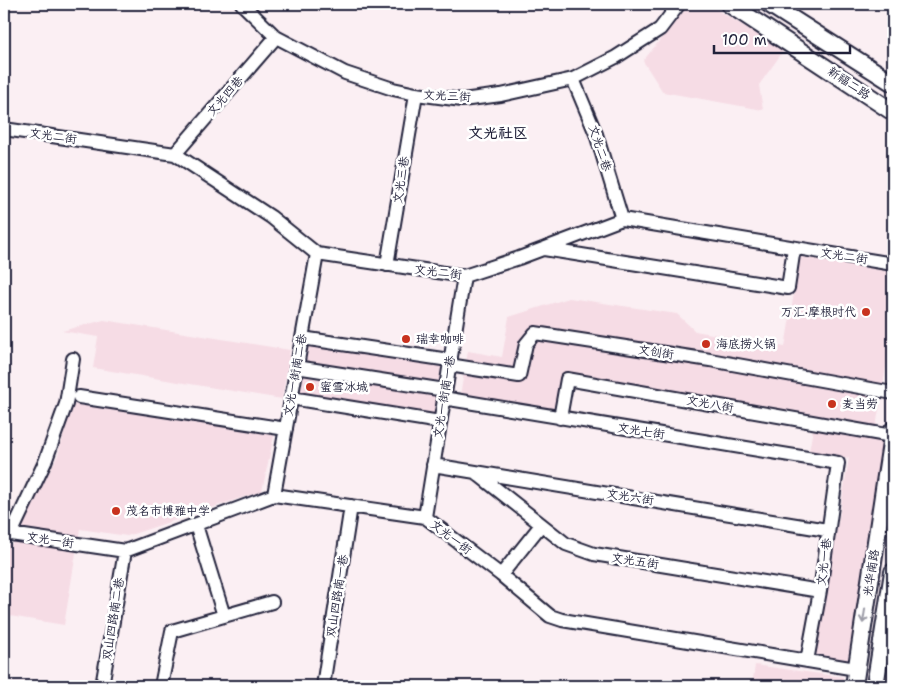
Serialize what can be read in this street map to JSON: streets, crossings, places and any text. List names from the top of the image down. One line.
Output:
{"streets":{"main road":["新福二路","光华南路"],"street":["文光四巷","文光三街","文光二街","文光二巷","文光三巷","文创街","文光一街南二巷","文光一街南一巷","文光八街","文光七街","文光六街","文光一街","文光五街","文光一巷","双山四路南一巷","双山四路南二巷"]},"crossings":[["文光四巷","文光三街"],["文光四巷","文光二街"],["文光三街","文光二巷"],["文光三街","文光三巷"],["文光二街","文光二巷"],["文光二街","文光三巷"],["文光二街","文光一街南二巷"],["文光二街","文光一街南一巷"],["文创街","文光一街南一巷"],["文光一街南二巷","文光七街"],["文光一街南二巷","文光一街"],["文光一街南一巷","文光七街"],["文光一街南一巷","文光六街"],["文光一街南一巷","文光一街"],["文光八街","文光七街"],["文光八街","光华南路"],["文光七街","文光一巷"],["文光六街","文光五街"],["文光六街","文光一巷"],["文光一街","文光一巷"],["文光一街","光华南路"],["文光一街","双山四路南一巷"],["文光一街","双山四路南二巷"],["文光五街","文光一巷"]],"districts":["文光社区"],"places":["万汇·摩根时代","瑞幸咖啡","海底捞火锅","蜜雪冰城","麦当劳","茂名市博雅中学"],"scale_bar":"100 m"}
